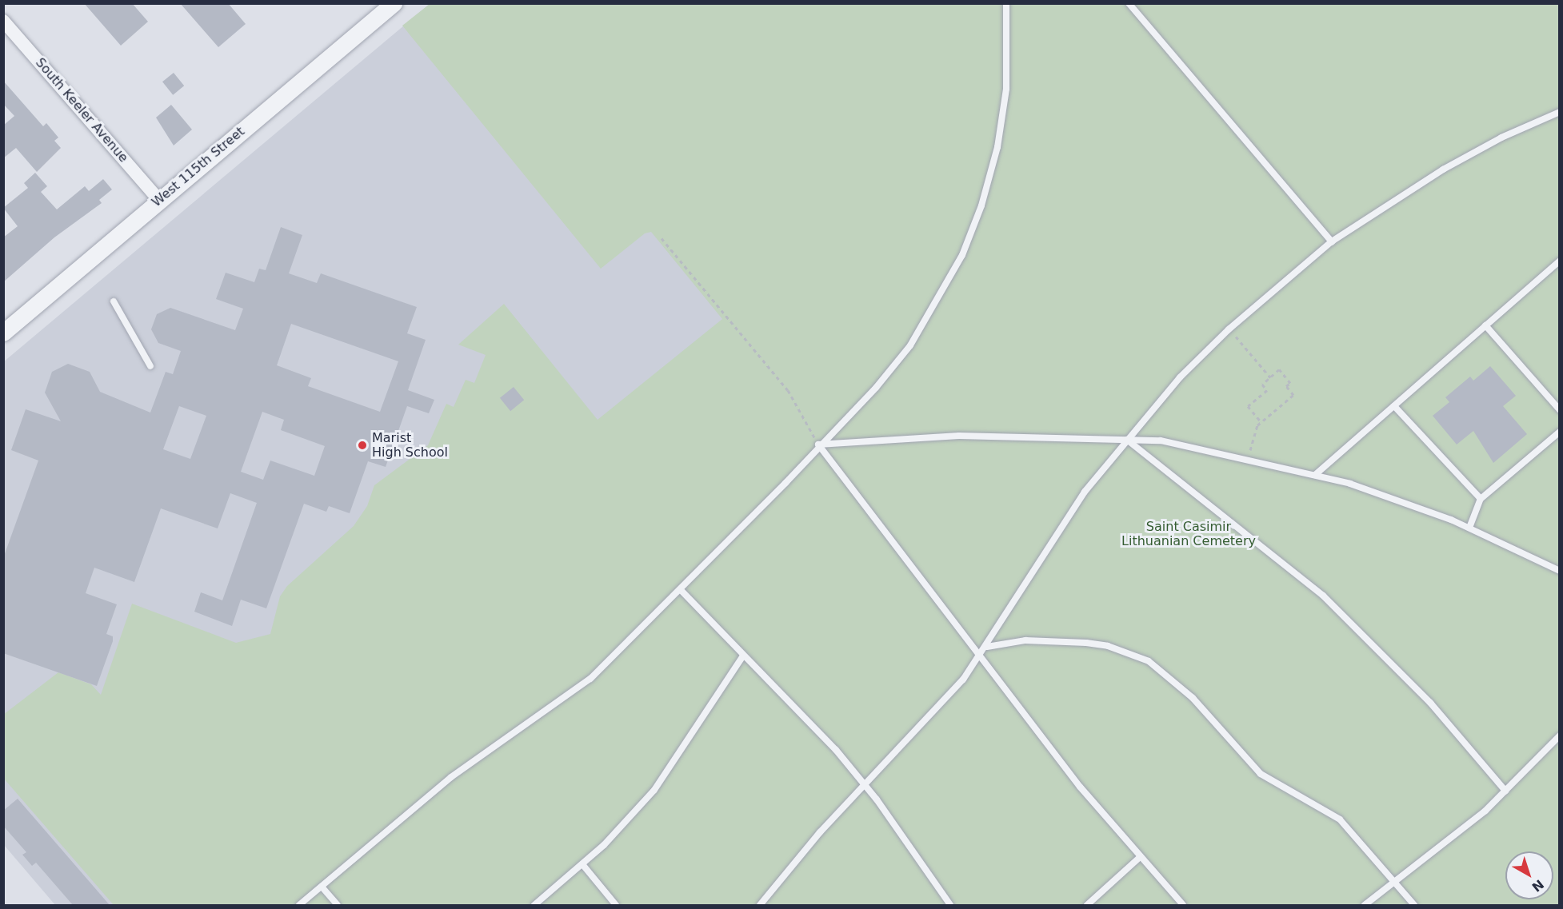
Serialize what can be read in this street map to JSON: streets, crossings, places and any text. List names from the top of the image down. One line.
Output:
{"streets":{"street":["South Keeler Avenue","West 115th Street"]},"crossings":[["South Keeler Avenue","West 115th Street"]],"parks":["Saint Casimir Lithuanian Cemetery"],"places":["Marist High School"],"north":"bottom right"}
